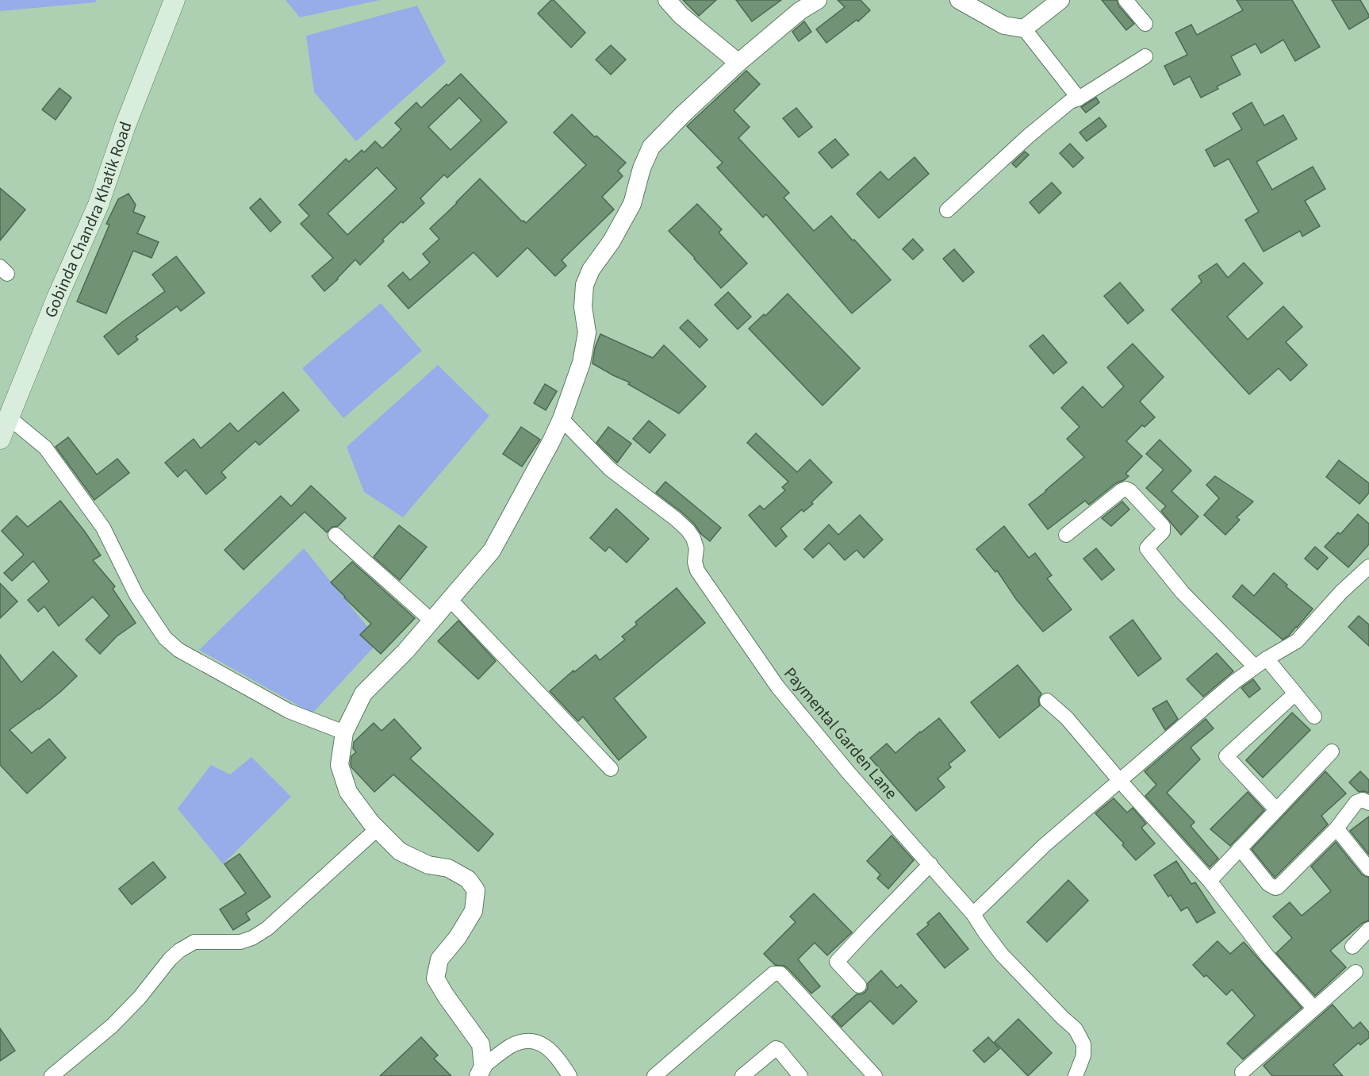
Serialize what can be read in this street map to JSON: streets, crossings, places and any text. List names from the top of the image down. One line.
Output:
{"streets":{"main road":["Gobinda Chandra Khatik Road"],"street":["Paymental Garden Lane"]}}
